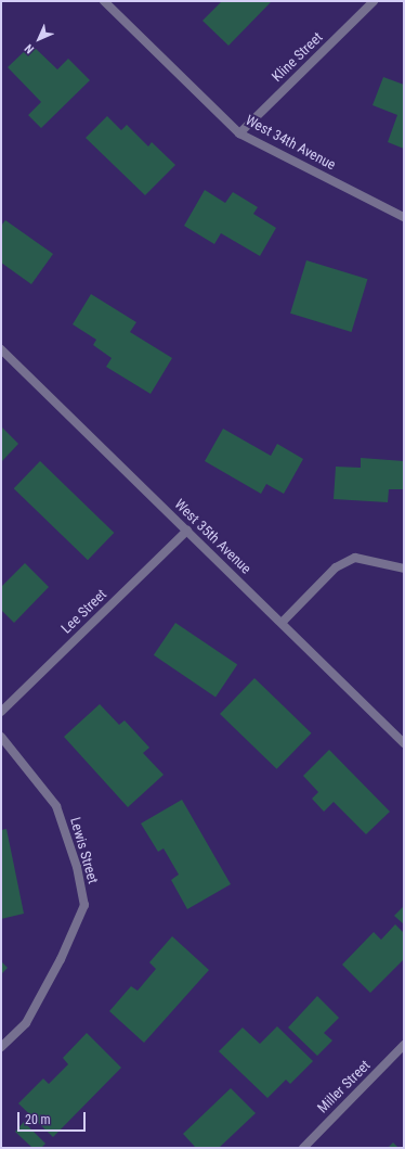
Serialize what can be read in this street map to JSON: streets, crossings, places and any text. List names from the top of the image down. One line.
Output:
{"streets":{"street":["Kline Street","West 34th Avenue","West 35th Avenue","Lee Street","Lewis Street","Miller Street"]},"crossings":[["Kline Street","West 34th Avenue"],["West 35th Avenue","Lee Street"]],"scale_bar":"20 m","north":"bottom left"}
